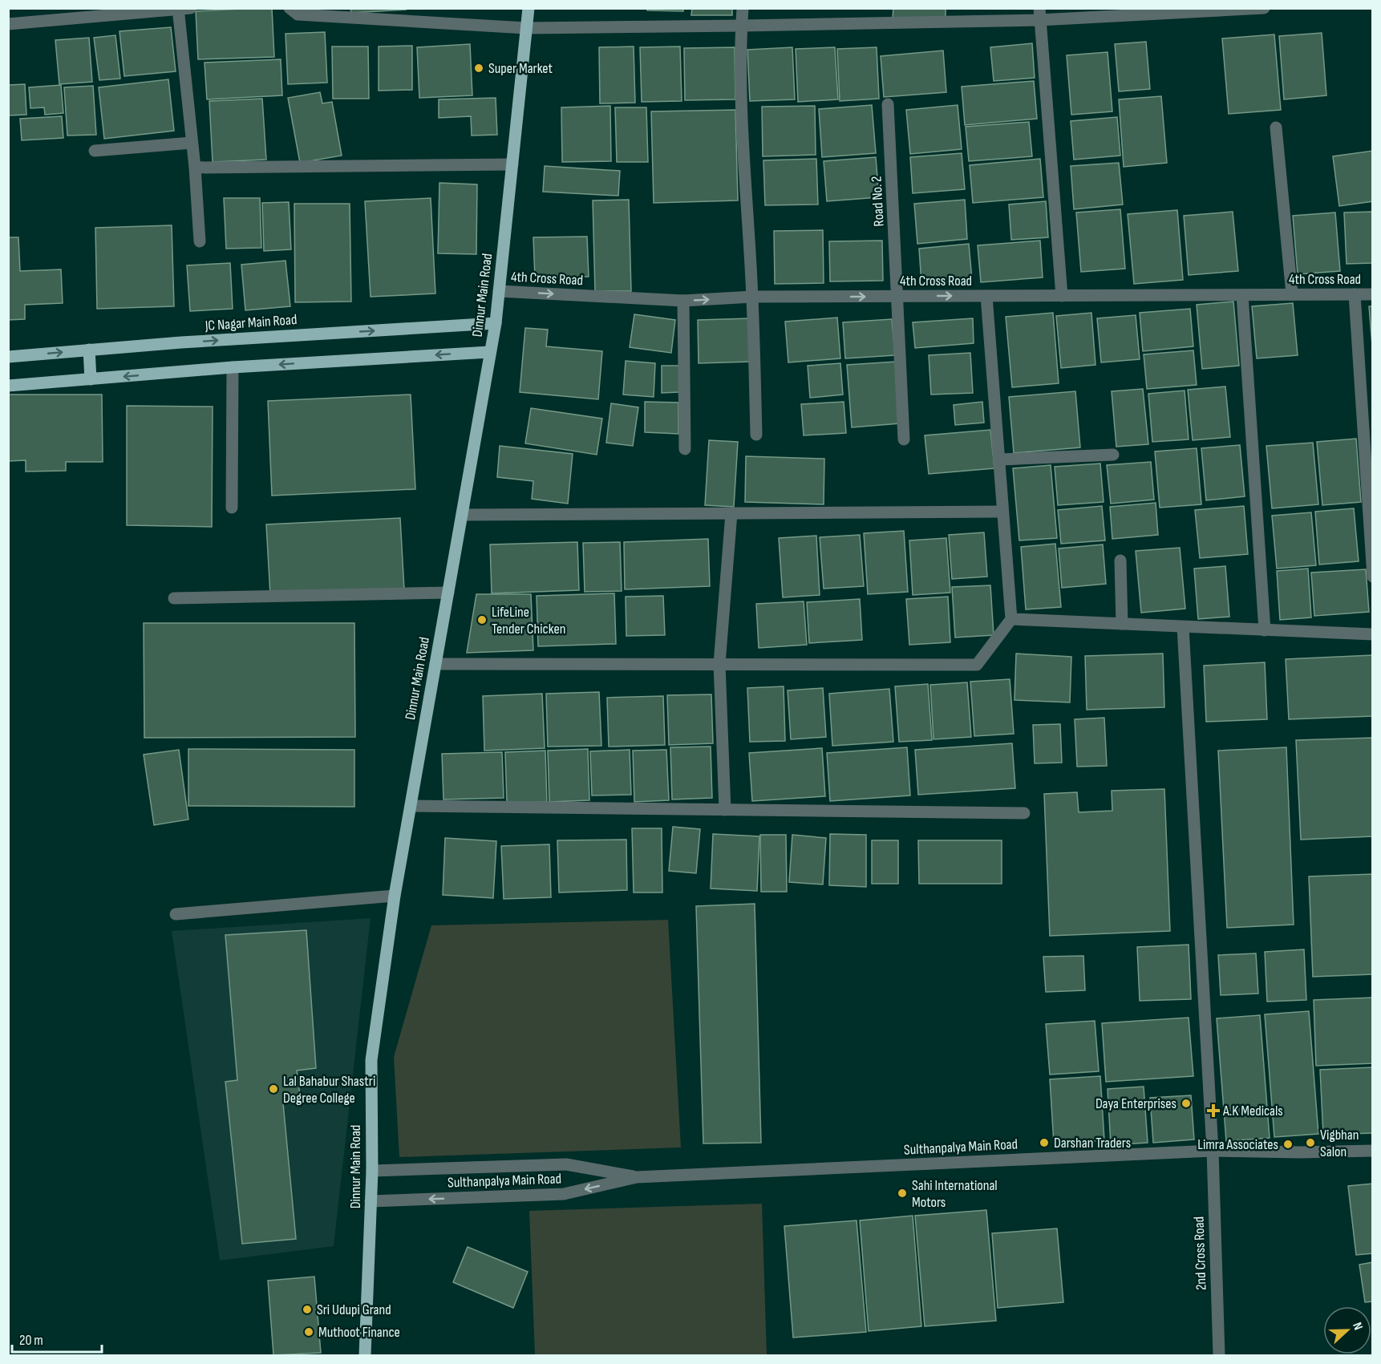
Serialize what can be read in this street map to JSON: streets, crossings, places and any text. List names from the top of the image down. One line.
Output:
{"streets":{"main road":["Dinnur Main Road","JC Nagar Main Road"],"street":["Road No. 2","4th Cross Road","Sulthanpalya Main Road","2nd Cross Road"]},"crossings":[["Road No. 2","4th Cross Road"],["4th Cross Road","Dinnur Main Road"],["Dinnur Main Road","JC Nagar Main Road"],["Dinnur Main Road","Sulthanpalya Main Road"],["Sulthanpalya Main Road","2nd Cross Road"]],"one_way":["4th Cross Road"],"places":{"other":["Super Market","LifeLine Tender Chicken","Lal Bahabur Shastri Degree College","Daya Enterprises","Darshan Traders","Vigbhan Salon","Limra Associates","Sahi International Motors","Sri Udupi Grand","Muthoot Finance"],"health":["A.K Medicals"]},"scale_bar":"20 m","north":"right"}
